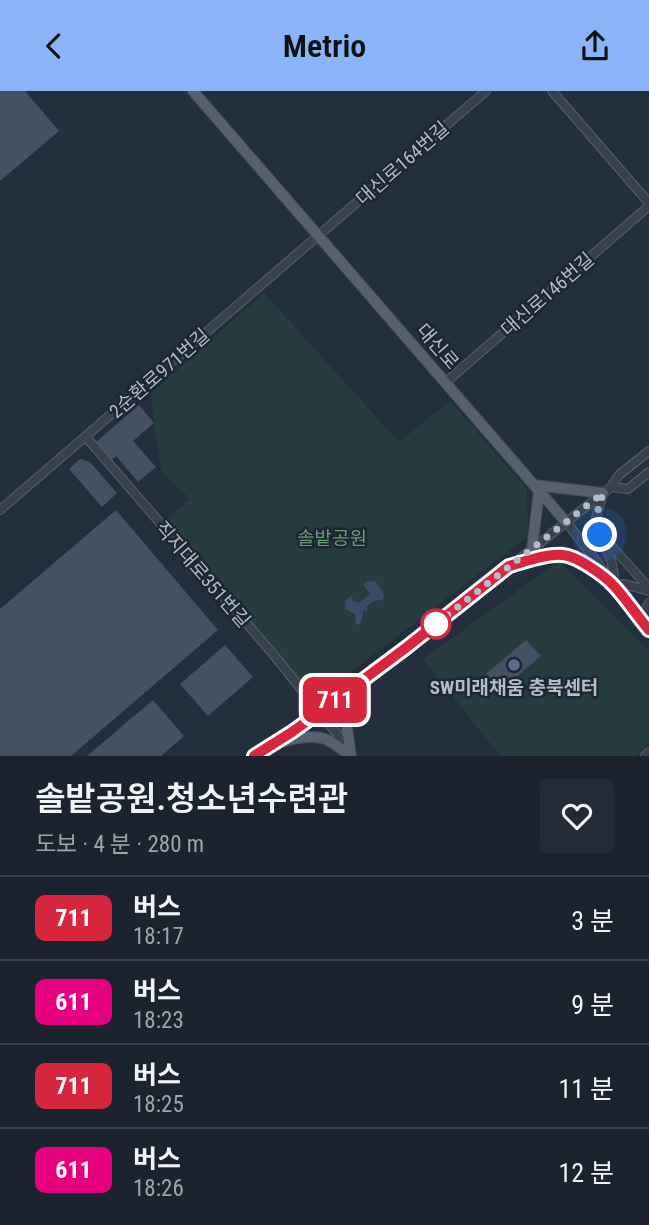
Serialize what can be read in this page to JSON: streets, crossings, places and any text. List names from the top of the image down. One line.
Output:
{"streets":{"main road":["대신로"],"street":["대신로164번길","대신로146번길","2순환로971번길","직지대로351번길"]},"crossings":[["대신로164번길","대신로"],["대신로164번길","2순환로971번길"],["대신로146번길","대신로"],["대신로","2순환로971번길"],["2순환로971번길","직지대로351번길"]],"parks":["솔밭공원"],"places":["SW미래채움 충북센터"],"lines":["bus line 711"],"page":{"header":"Metrio","on_map":"711","heading":["솔밭공원.청소년수련관","도보 · 4 분 · 280 m"],"list":[{"mark":"711","name":"버스","note":"18:17","value":"3 분"},{"mark":"611","name":"버스","note":"18:23","value":"9 분"},{"mark":"711","name":"버스","note":"18:25","value":"11 분"},{"mark":"611","name":"버스","note":"18:26","value":"12 분"}]}}
